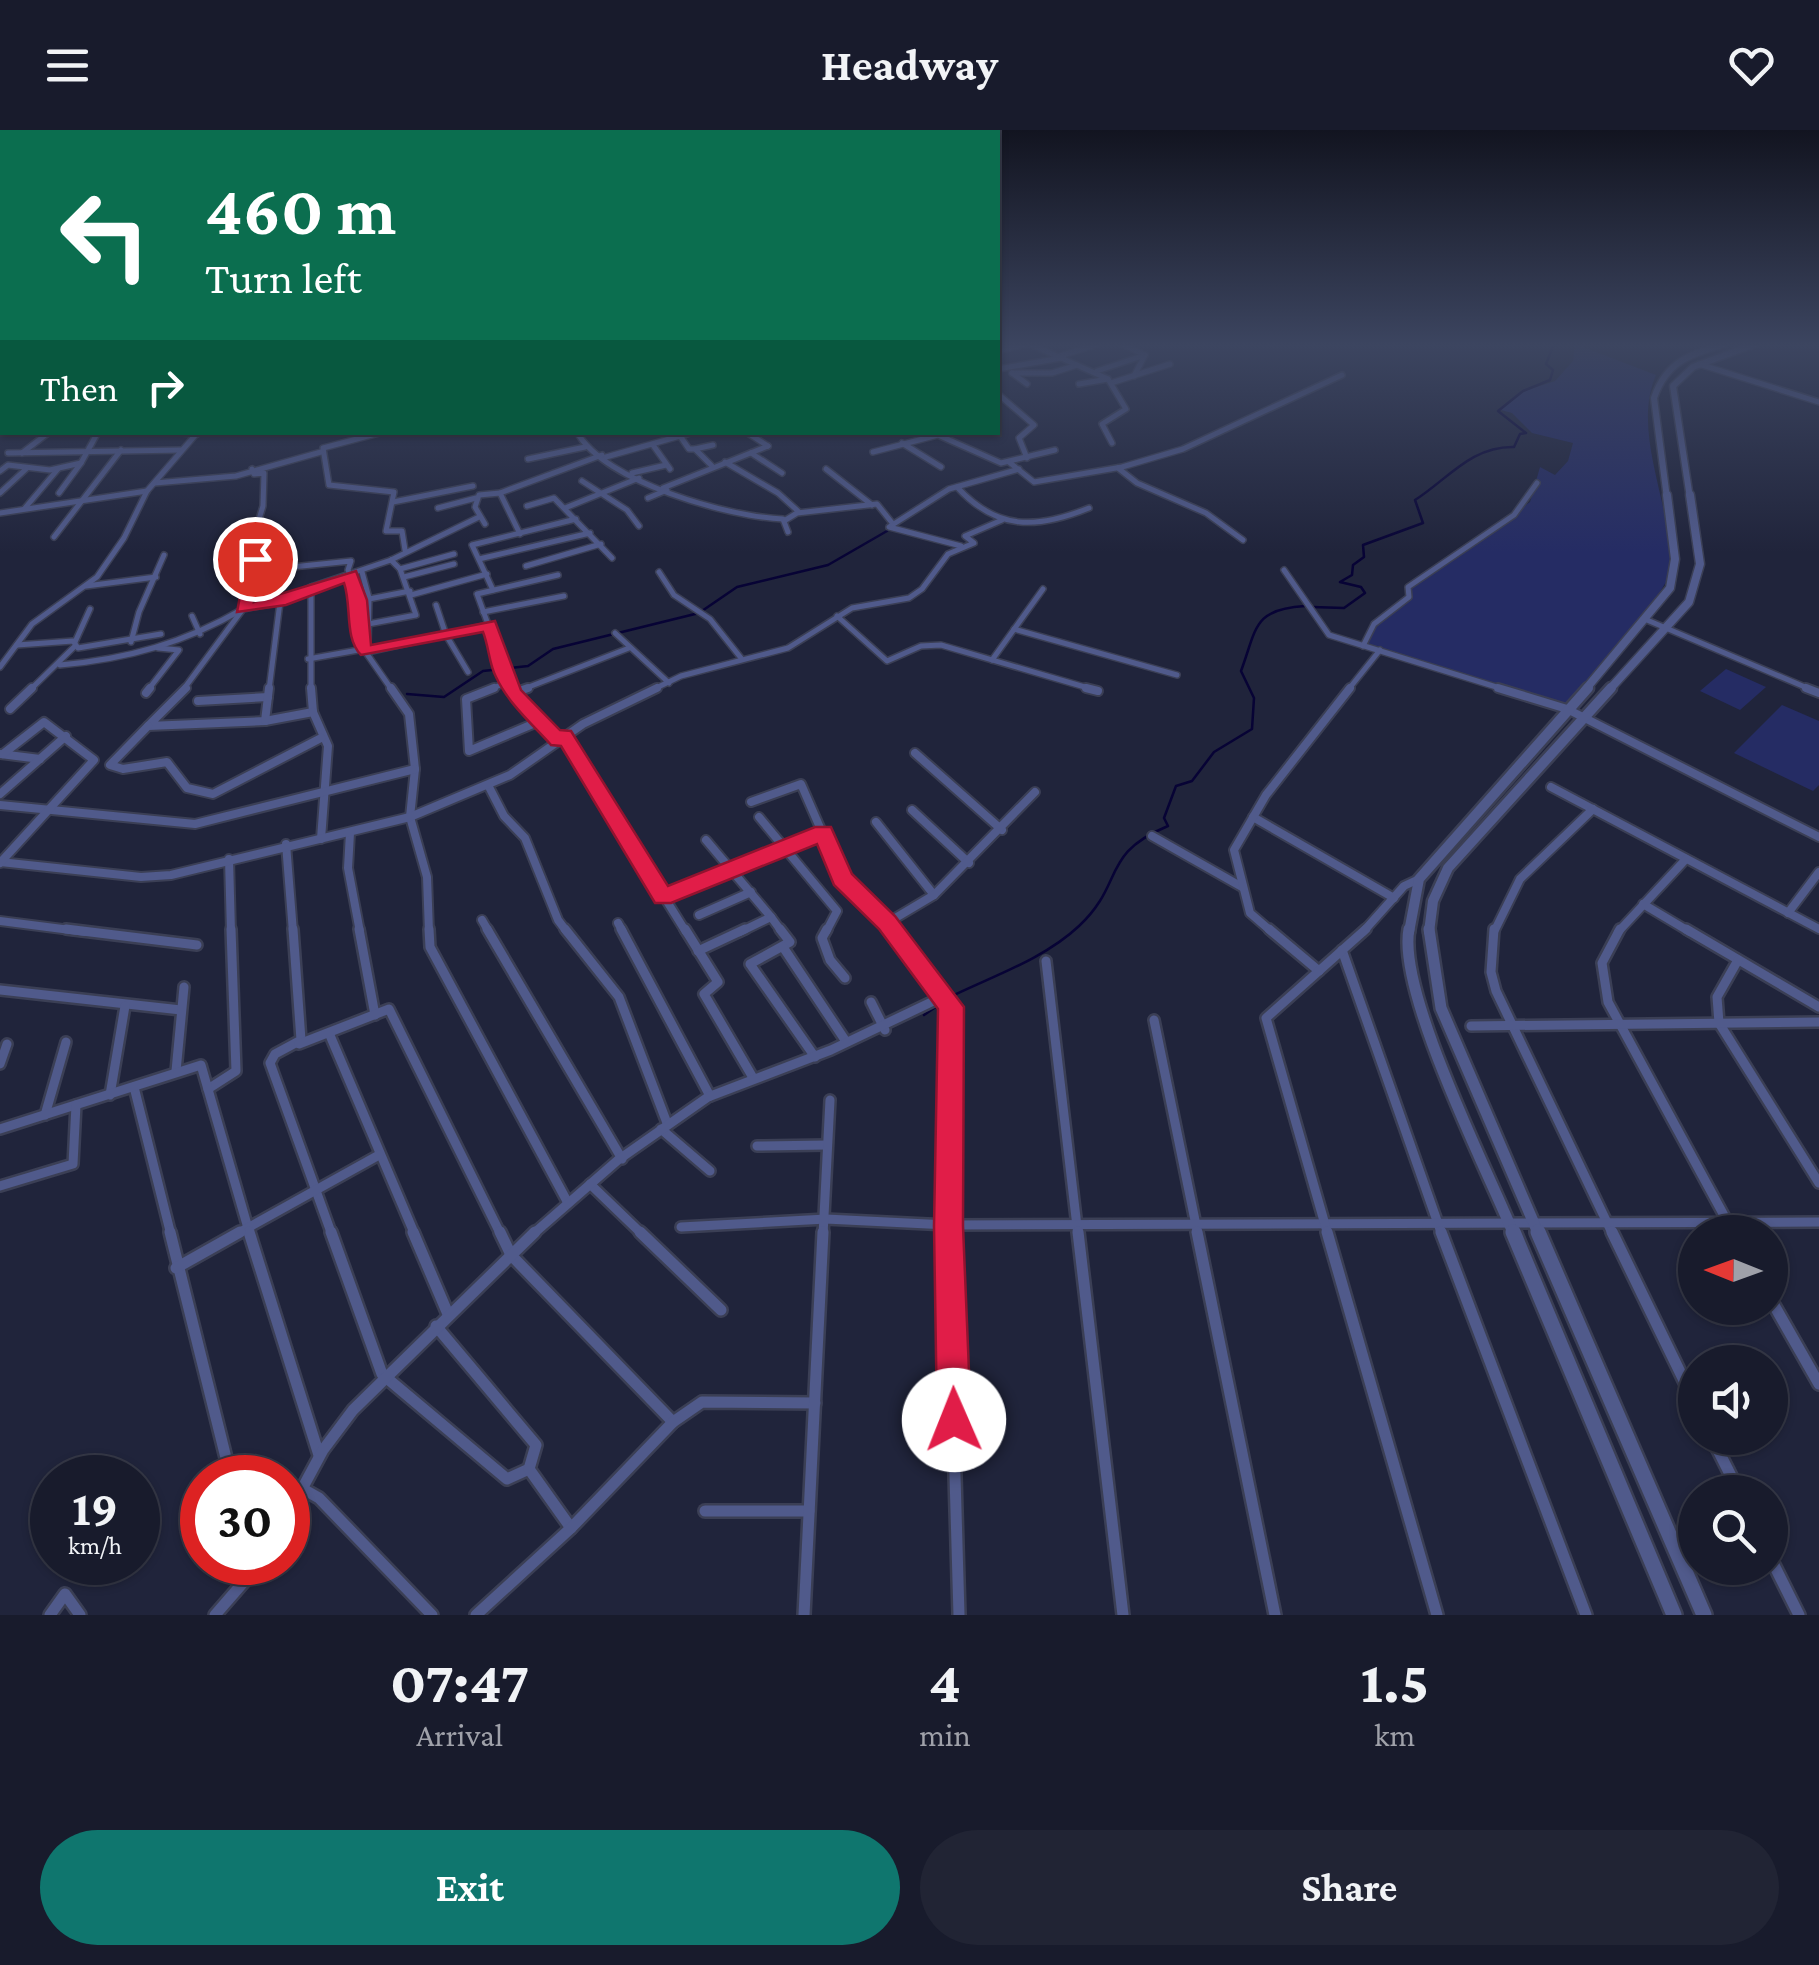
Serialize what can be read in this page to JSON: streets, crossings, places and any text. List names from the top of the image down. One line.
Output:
{"north":"left","page":{"header":"Headway","turn":["460 m","Turn left"],"then":"Then","speed":"19 km/h","limit":"30","eta":["07:47","Arrival","4","min","1.5","km"],"buttons":["Exit","Share"]}}
